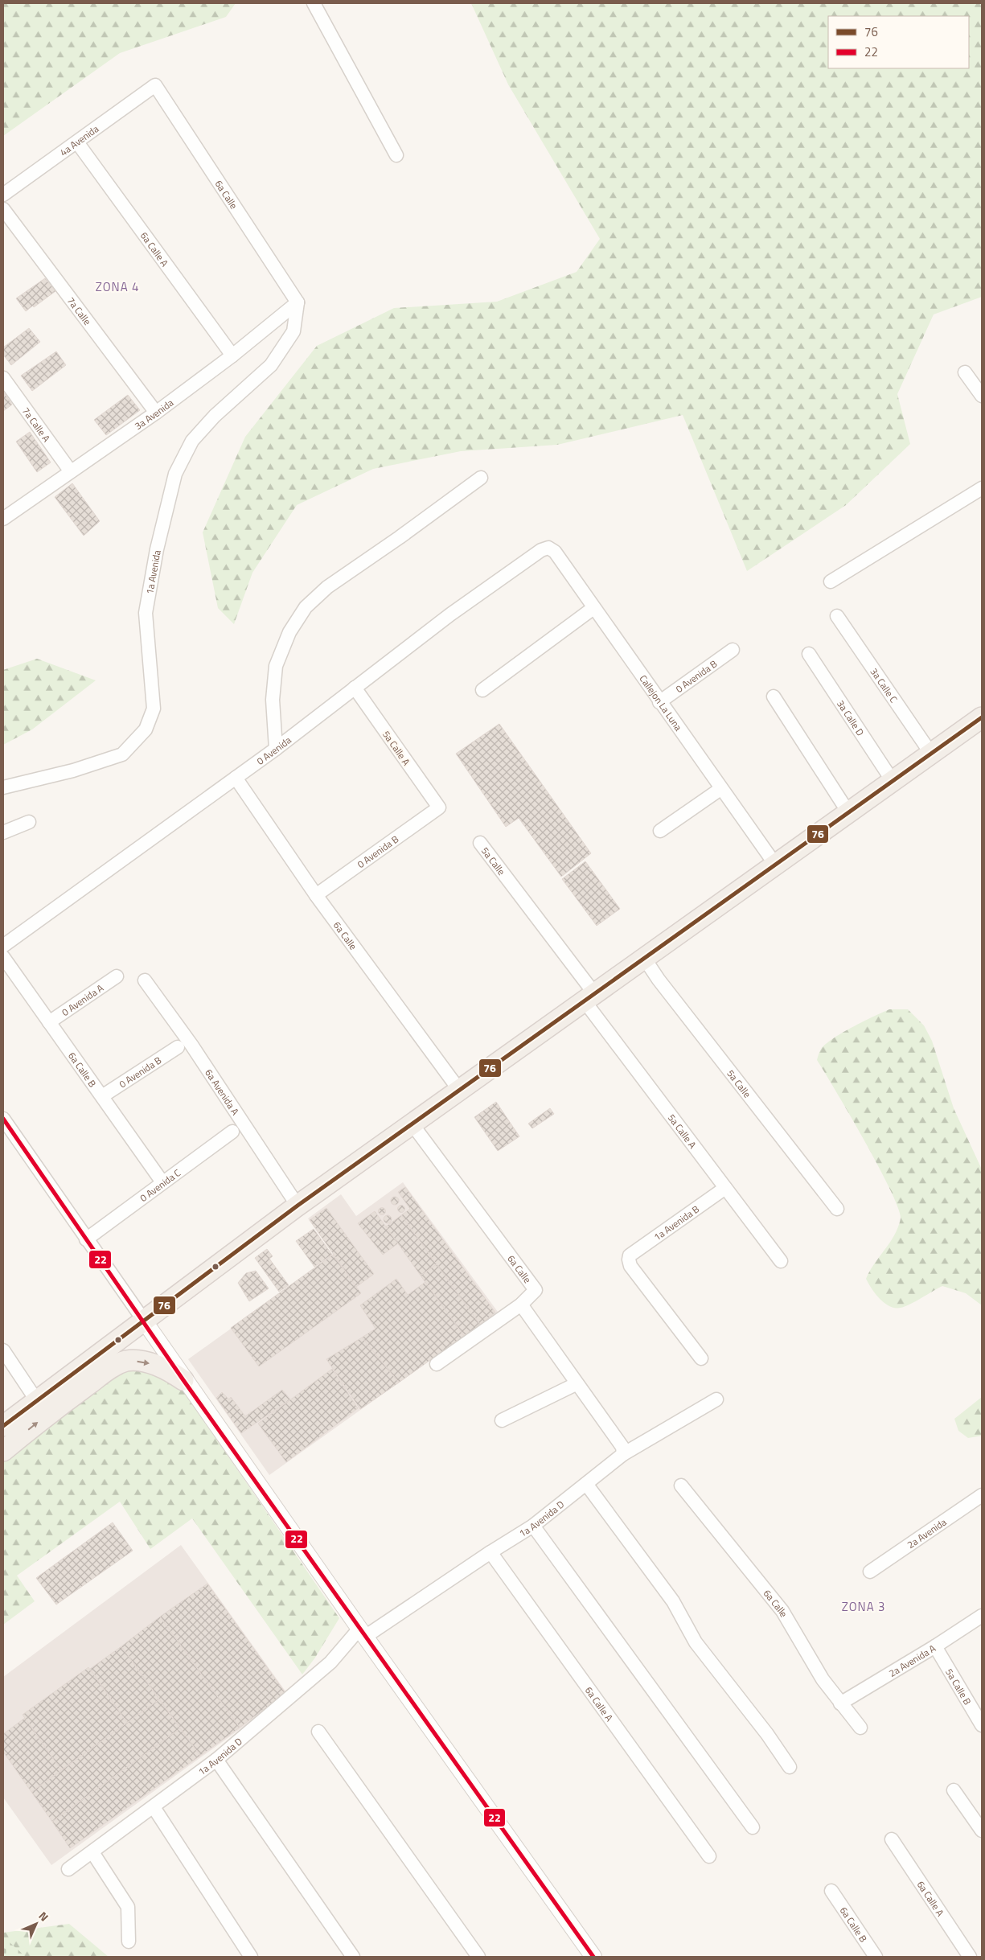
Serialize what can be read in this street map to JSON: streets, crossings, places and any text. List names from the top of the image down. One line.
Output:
{"streets":{"street":["4a Avenida","6a Calle","6a Calle A","7a Calle","3a Avenida","7a Calle A","1a Avenida","0 Avenida B","3a Calle C","Callejon La Luna","3a Calle D","5a Calle A","0 Avenida","5a Calle","0 Avenida A","6a Calle B","6a Avenida A","0 Avenida C","1a Avenida B","1a Avenida D","2a Avenida","2a Avenida A","5a Calle B"]},"crossings":[["4a Avenida","6a Calle"],["4a Avenida","6a Calle A"],["6a Calle","3a Avenida"],["6a Calle","1a Avenida"],["6a Calle","0 Avenida B"],["6a Calle","0 Avenida"],["6a Calle","2a Avenida A"],["6a Calle A","3a Avenida"],["6a Calle A","1a Avenida D"],["7a Calle","3a Avenida"],["3a Avenida","7a Calle A"],["3a Avenida","1a Avenida"],["0 Avenida B","Callejon La Luna"],["0 Avenida B","5a Calle A"],["0 Avenida B","6a Calle B"],["Callejon La Luna","0 Avenida"],["5a Calle A","0 Avenida"],["5a Calle A","5a Calle"],["5a Calle A","1a Avenida B"],["0 Avenida A","6a Calle B"],["6a Calle B","0 Avenida C"],["2a Avenida A","5a Calle B"]],"districts":["ZONA 4","ZONA 3"],"lines":["transit line 76","transit line 22"],"legend":["76","22"],"north":"top right"}
